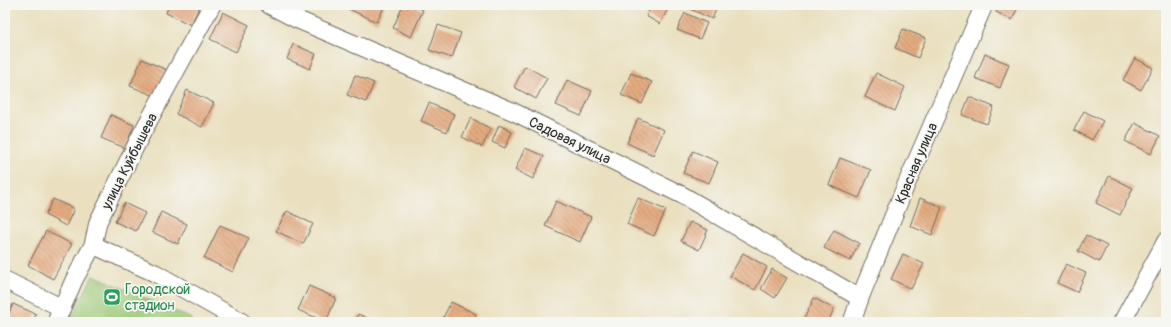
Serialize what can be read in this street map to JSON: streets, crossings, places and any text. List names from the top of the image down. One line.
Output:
{"streets":{"street":["Садовая улица","улица Куйбышева","Красная улица"]},"crossings":[["Садовая улица","Красная улица"]],"places":{"sports":["Городской стадион"]}}
